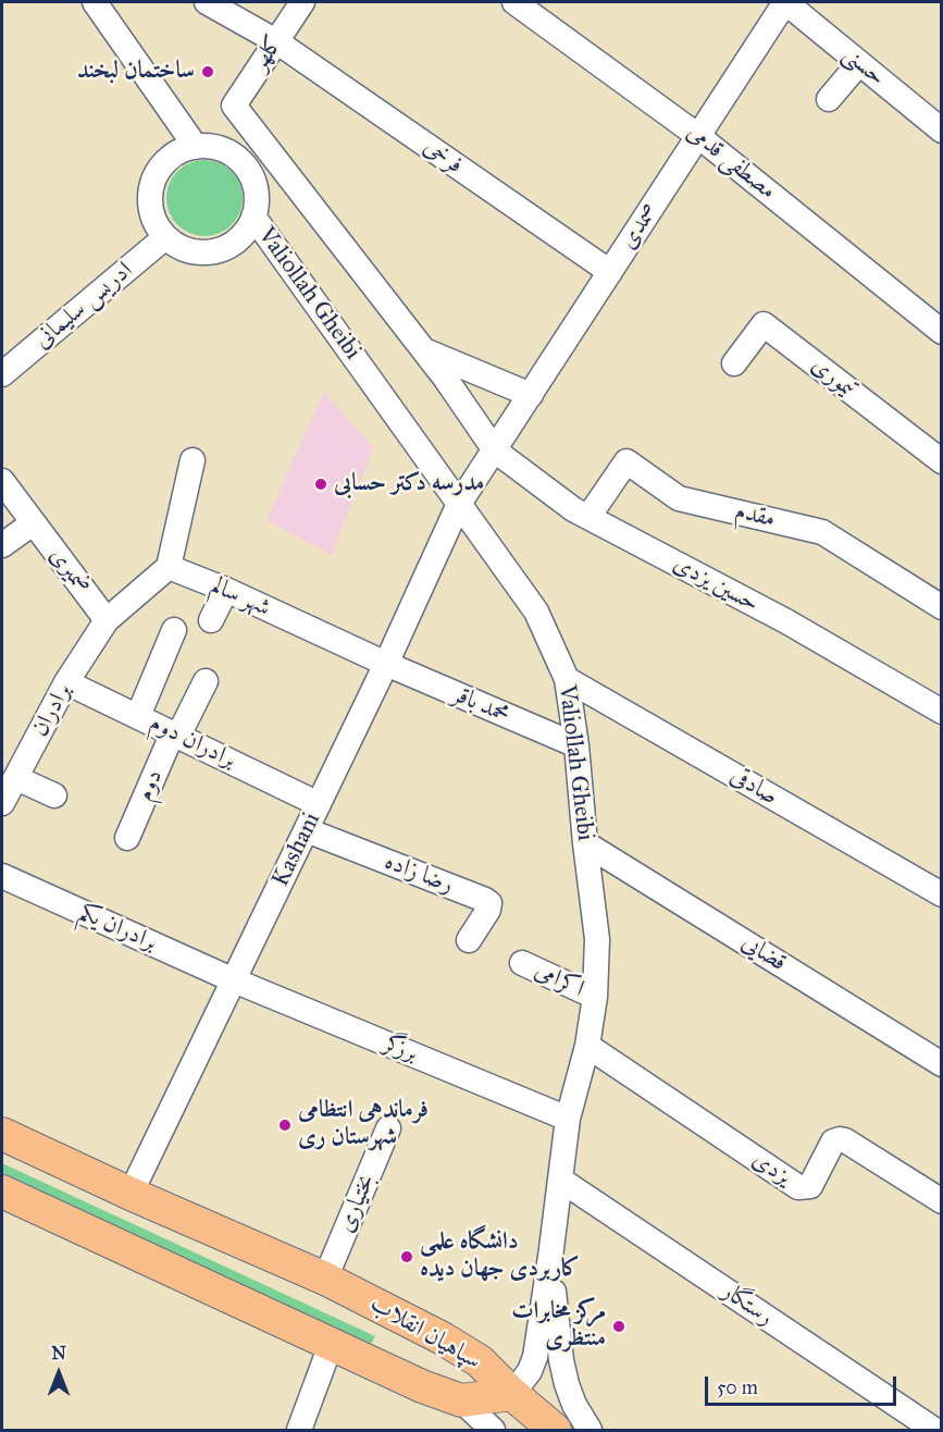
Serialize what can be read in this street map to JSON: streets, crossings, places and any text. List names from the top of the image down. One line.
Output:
{"streets":{"main road":["سپاهیان انقلاب"],"street":["کلهر","حسنی","فرخی","مصطفی قدمی","صمدی","Valiollah Gheibi","ادریس سلیمانی","تیموری","مقدم","ضمیری","حسین یزدی","شهر سالم","محمد باقر","برادران","برادران دوم","دوم","صادقی","Kashani","رضا زاده","برادران یکم","قضایی","اکرامی","برزگر","یزدی","بختیاری","رستگار"]},"crossings":[["کلهر","فرخی"],["کلهر","حسین یزدی"],["حسنی","صمدی"],["فرخی","صمدی"],["مصطفی قدمی","صمدی"],["صمدی","Valiollah Gheibi"],["صمدی","حسین یزدی"],["صمدی","Kashani"],["Valiollah Gheibi","ادریس سلیمانی"],["Valiollah Gheibi","محمد باقر"],["Valiollah Gheibi","صادقی"],["Valiollah Gheibi","Kashani"],["Valiollah Gheibi","قضایی"],["Valiollah Gheibi","اکرامی"],["Valiollah Gheibi","برزگر"],["Valiollah Gheibi","یزدی"],["Valiollah Gheibi","رستگار"],["Valiollah Gheibi","سپاهیان انقلاب"],["مقدم","حسین یزدی"],["ضمیری","برادران"],["شهر سالم","محمد باقر"],["شهر سالم","Kashani"],["محمد باقر","Kashani"],["برادران","برادران دوم"],["برادران دوم","دوم"],["برادران دوم","Kashani"],["Kashani","رضا زاده"],["Kashani","برادران یکم"],["Kashani","برزگر"],["Kashani","سپاهیان انقلاب"],["برادران یکم","برزگر"],["بختیاری","سپاهیان انقلاب"]],"places":["ساختمان لبخند","مدرسه دکتر حسابی","فرماندهی انتظامی شهرستان ری","دانشگاه علمی کاربردی جهان دیده","مرکز مخابرات منتظری"],"scale_bar":"50 m","north":"top"}
